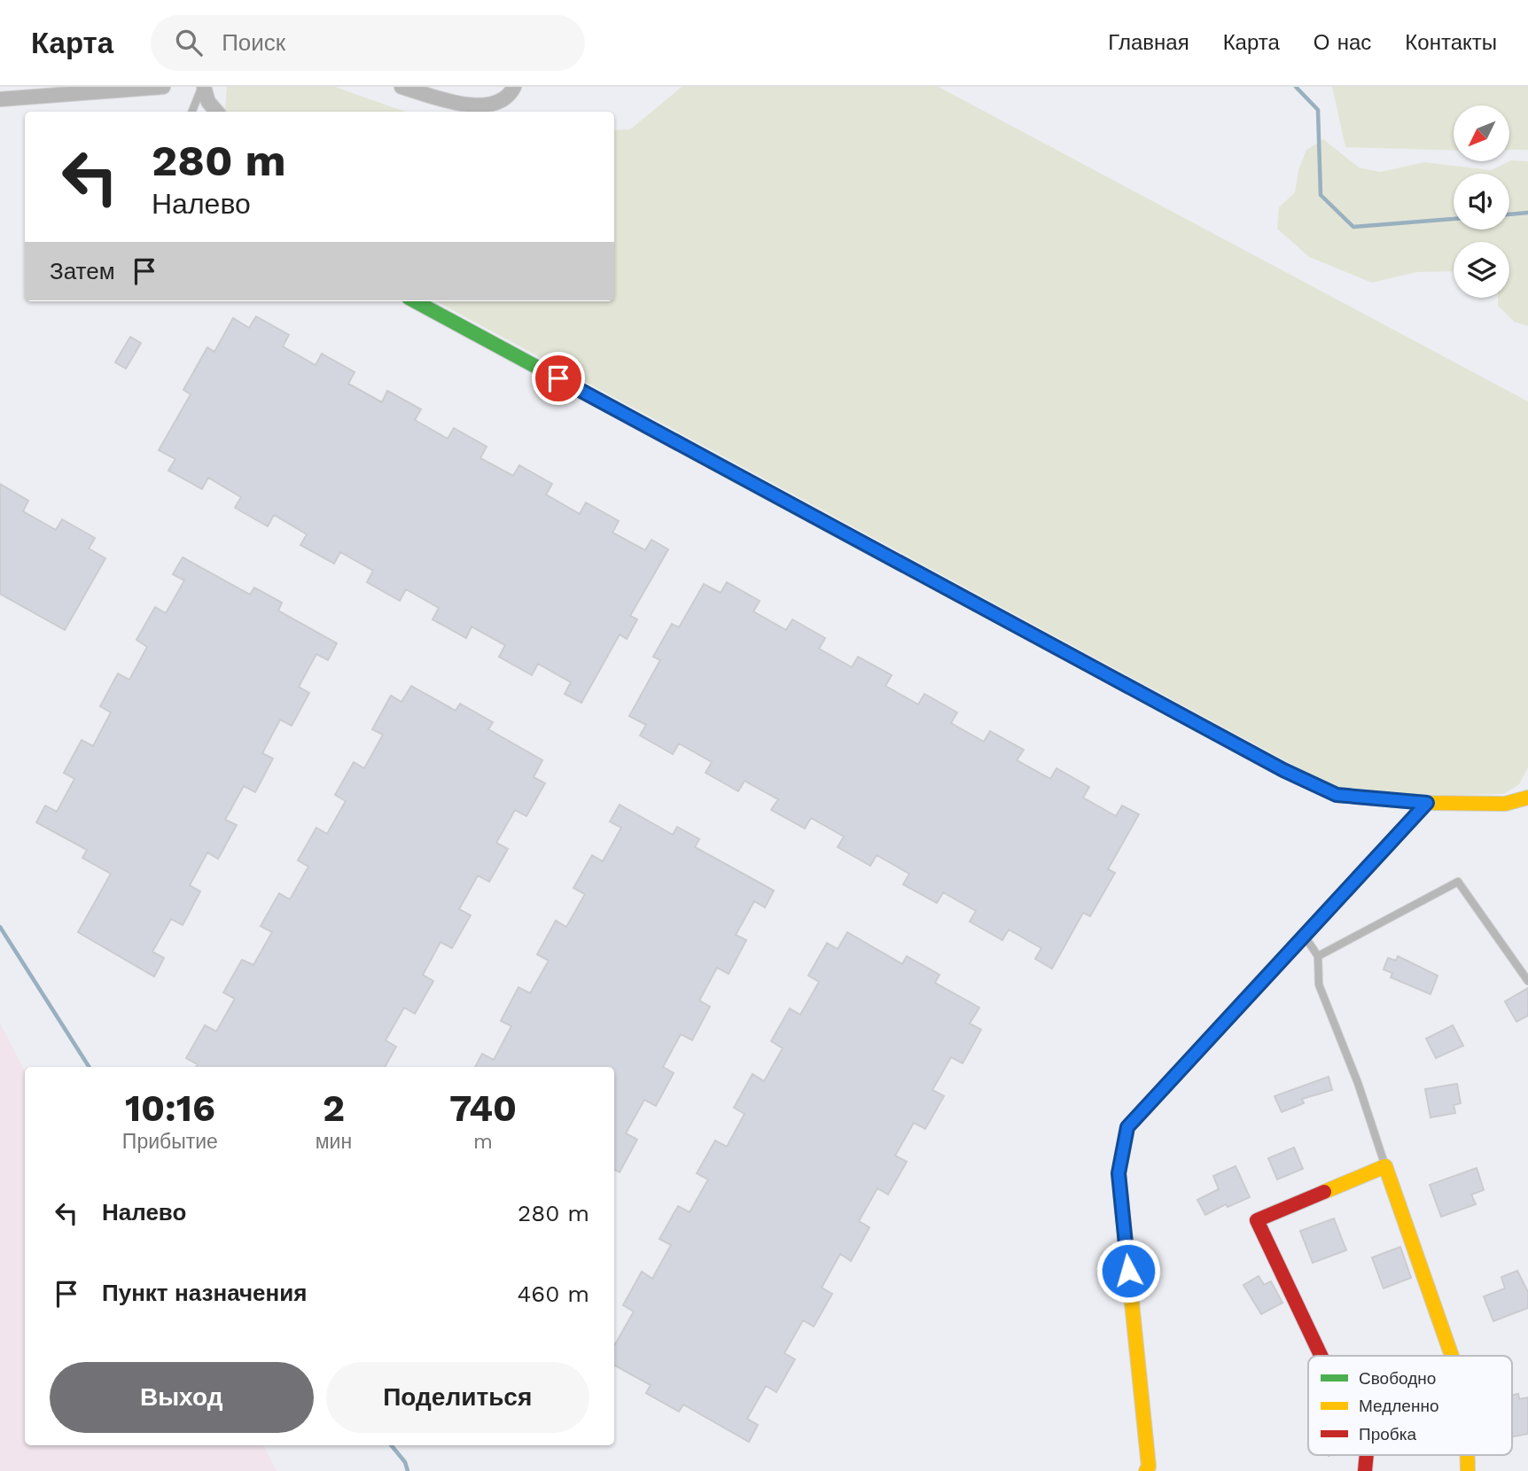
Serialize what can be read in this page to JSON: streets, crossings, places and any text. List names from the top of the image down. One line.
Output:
{"legend":["Свободно","Медленно","Пробка"],"north":"bottom left","page":{"header":"Карта","search":"Поиск","nav":["Главная","Карта","О нас","Контакты"],"turn":["280 m","Налево"],"then":"Затем","eta":["10:16","Прибытие","2","мин","740","m"],"list":[{"name":"Налево","value":"280 m"},{"name":"Пункт назначения","value":"460 m"}],"buttons":["Выход","Поделиться"]}}
